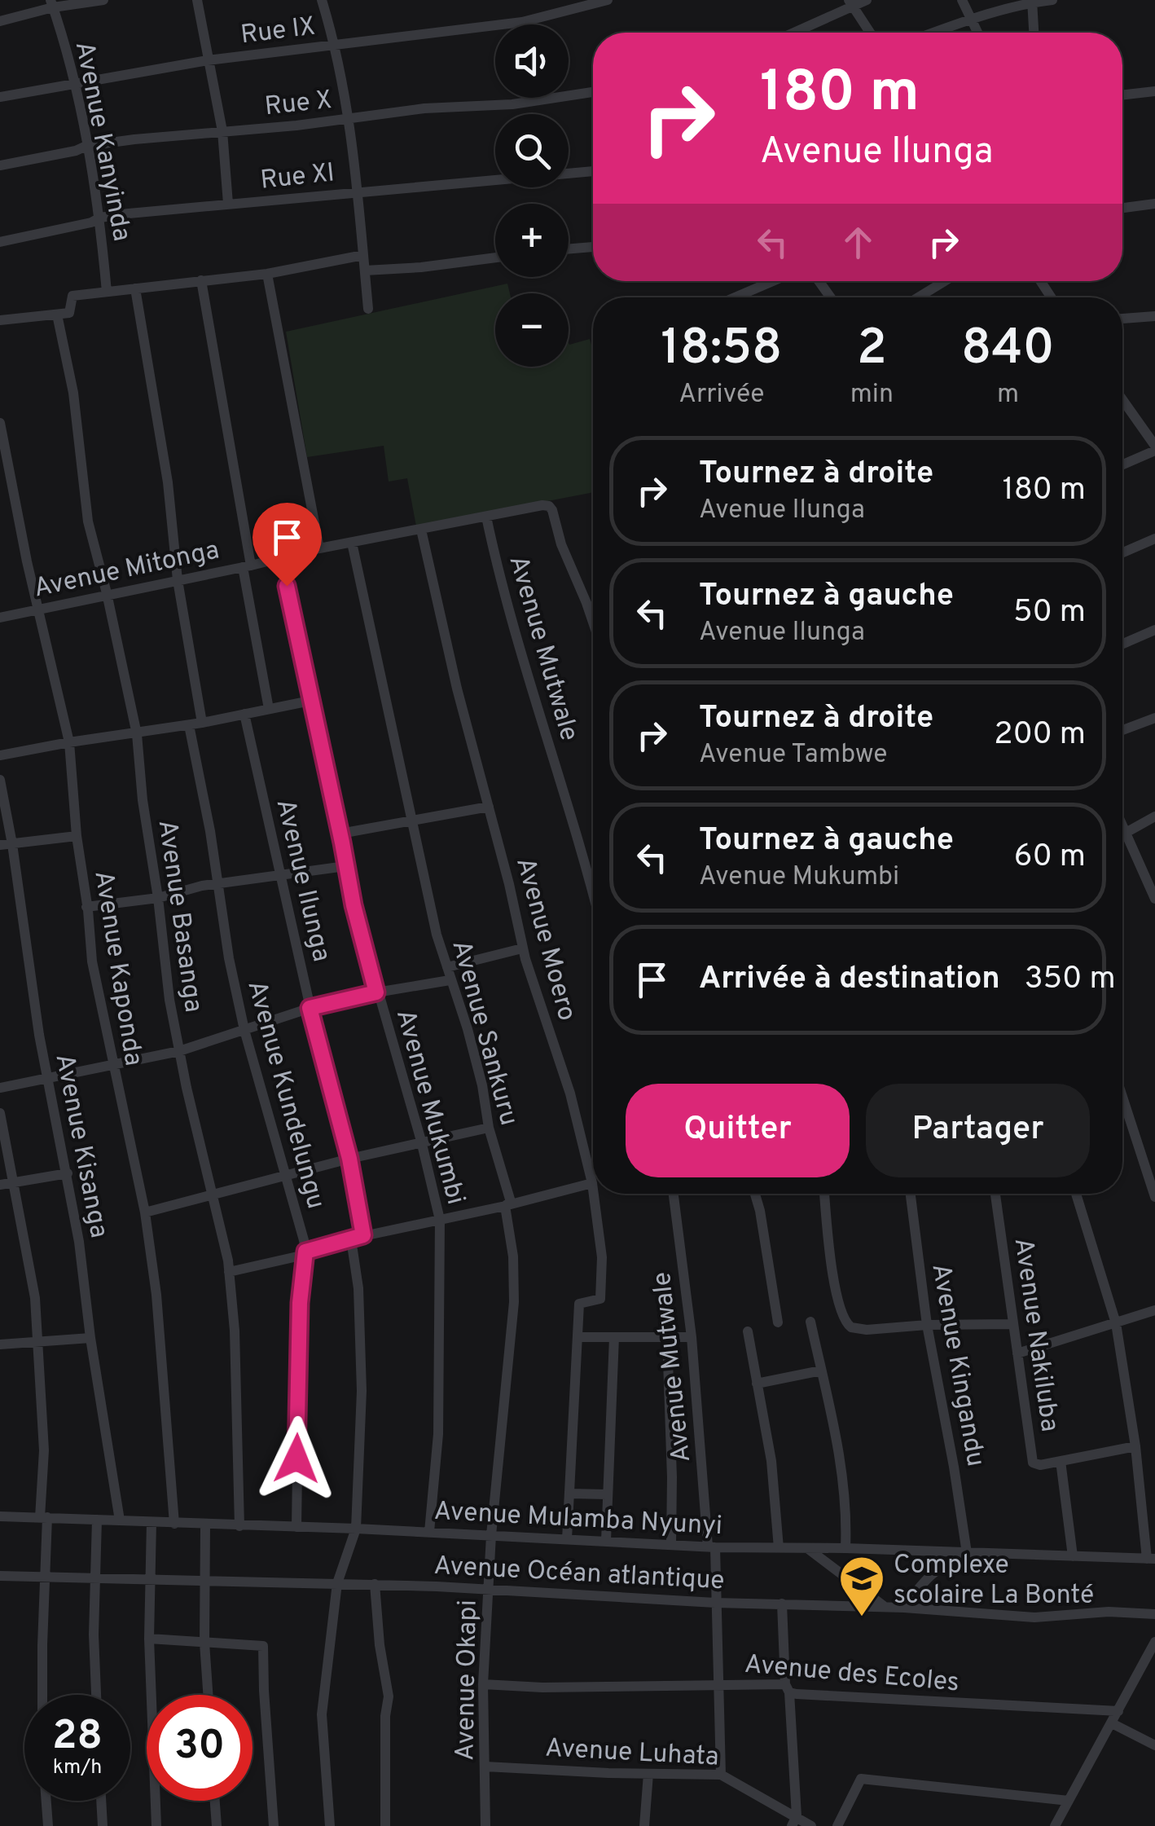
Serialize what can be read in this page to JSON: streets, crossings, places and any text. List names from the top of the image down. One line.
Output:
{"streets":{"street":["Rue IX","Rue X","Avenue Kanyinda","Rue XI","Avenue Mitonga","Avenue Mutwale","Avenue Ilunga","Avenue Basanga","Avenue Moero","Avenue Kaponda","Avenue Sankuru","Avenue Kundelungu","Avenue Mukumbi","Avenue Kisanga","Avenue Nakiluba","Avenue Kingandu","Avenue Mulamba Nyunyi","Avenue Océan atlantique","Avenue des Ecoles","Avenue Okapi","Avenue Luhata"]},"crossings":[["Rue IX","Avenue Kanyinda"],["Rue X","Avenue Kanyinda"],["Avenue Kanyinda","Rue XI"],["Avenue Mitonga","Avenue Mutwale"],["Avenue Mitonga","Avenue Basanga"],["Avenue Mitonga","Avenue Moero"],["Avenue Mitonga","Avenue Kaponda"],["Avenue Mitonga","Avenue Sankuru"],["Avenue Mitonga","Avenue Mukumbi"],["Avenue Mutwale","Avenue Mulamba Nyunyi"],["Avenue Mutwale","Avenue Océan atlantique"],["Avenue Mutwale","Avenue des Ecoles"],["Avenue Mutwale","Avenue Luhata"],["Avenue Basanga","Avenue Mulamba Nyunyi"],["Avenue Moero","Avenue Mulamba Nyunyi"],["Avenue Kaponda","Avenue Mulamba Nyunyi"],["Avenue Sankuru","Avenue Mulamba Nyunyi"],["Avenue Sankuru","Avenue Okapi"],["Avenue Kundelungu","Avenue Mulamba Nyunyi"],["Avenue Mukumbi","Avenue Mulamba Nyunyi"],["Avenue Kisanga","Avenue Mulamba Nyunyi"],["Avenue Kingandu","Avenue Mulamba Nyunyi"],["Avenue Mulamba Nyunyi","Avenue Okapi"],["Avenue Océan atlantique","Avenue Okapi"],["Avenue des Ecoles","Avenue Okapi"],["Avenue Okapi","Avenue Luhata"]],"places":{"school or university":["Complexe scolaire La Bonté"]},"page":{"map_buttons":["+","−"],"turn":["180 m","Avenue Ilunga"],"eta":["18:58","Arrivée","2","min","840","m"],"list":[{"name":"Tournez à droite","note":"Avenue Ilunga","value":"180 m"},{"name":"Tournez à gauche","note":"Avenue Ilunga","value":"50 m"},{"name":"Tournez à droite","note":"Avenue Tambwe","value":"200 m"},{"name":"Tournez à gauche","note":"Avenue Mukumbi","value":"60 m"},{"name":"Arrivée à destination","value":"350 m"}],"buttons":["Quitter","Partager"],"speed":"28 km/h","limit":"30"}}
